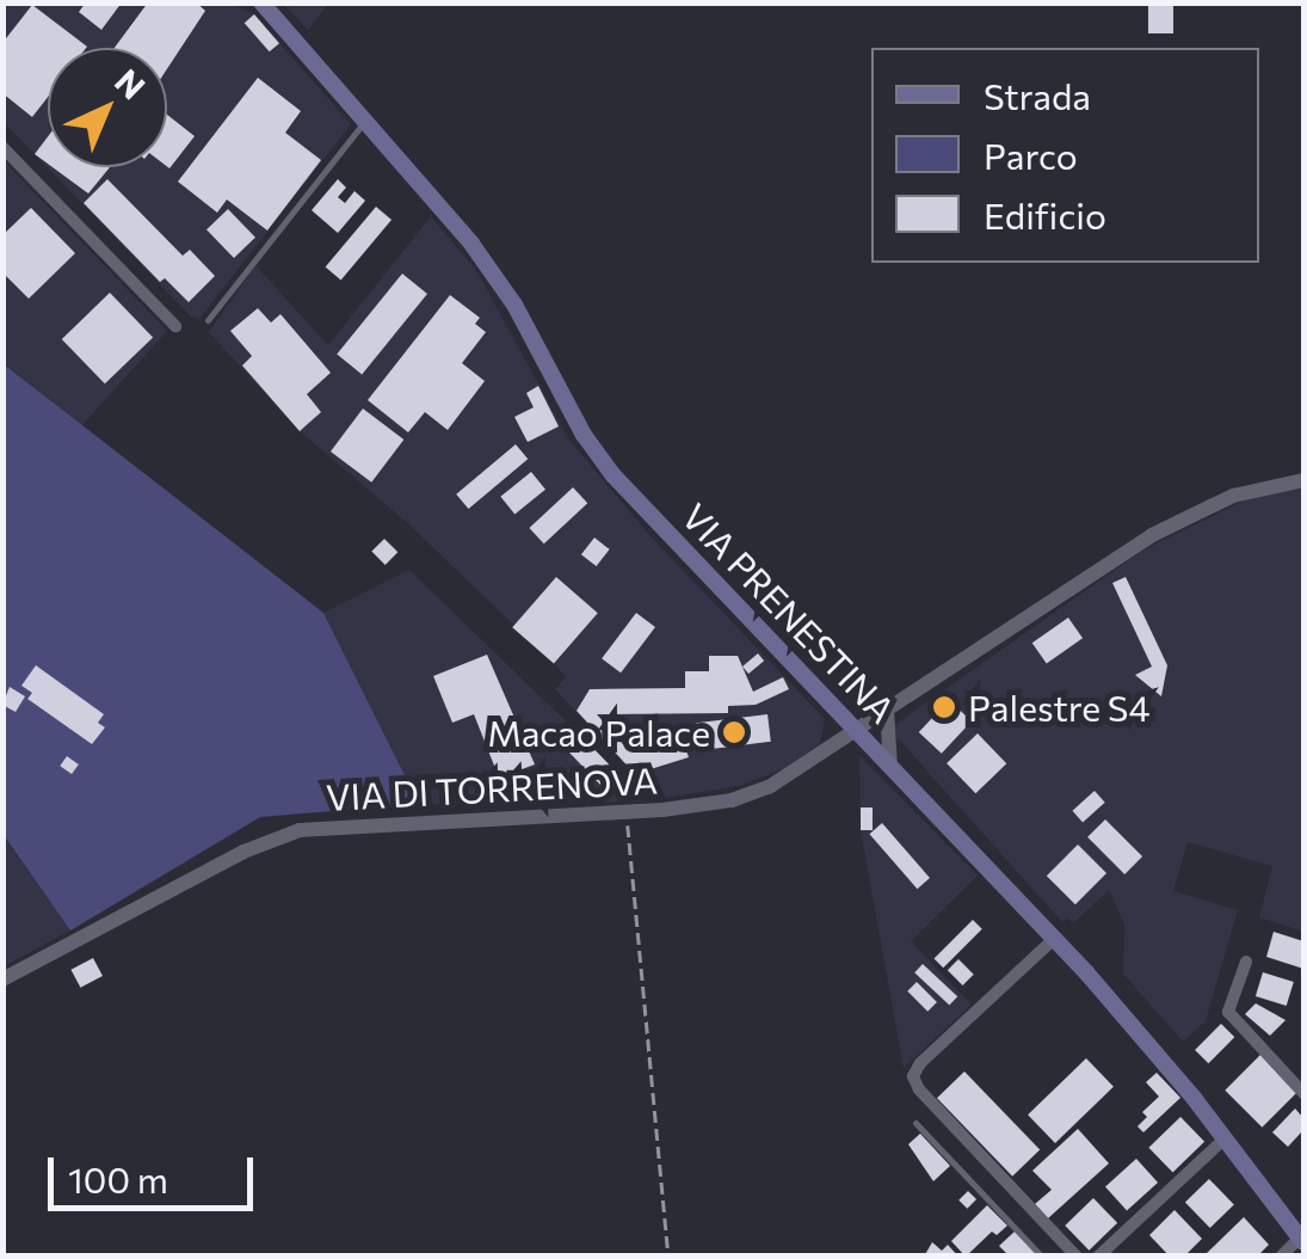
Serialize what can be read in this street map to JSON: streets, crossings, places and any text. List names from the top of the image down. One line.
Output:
{"streets":{"main road":["VIA PRENESTINA"],"street":["VIA DI TORRENOVA"]},"crossings":[["VIA PRENESTINA","VIA DI TORRENOVA"]],"places":["Palestre S4","Macao Palace"],"legend":["Strada","Parco","Edificio"],"scale_bar":"100 m","north":"top right"}
